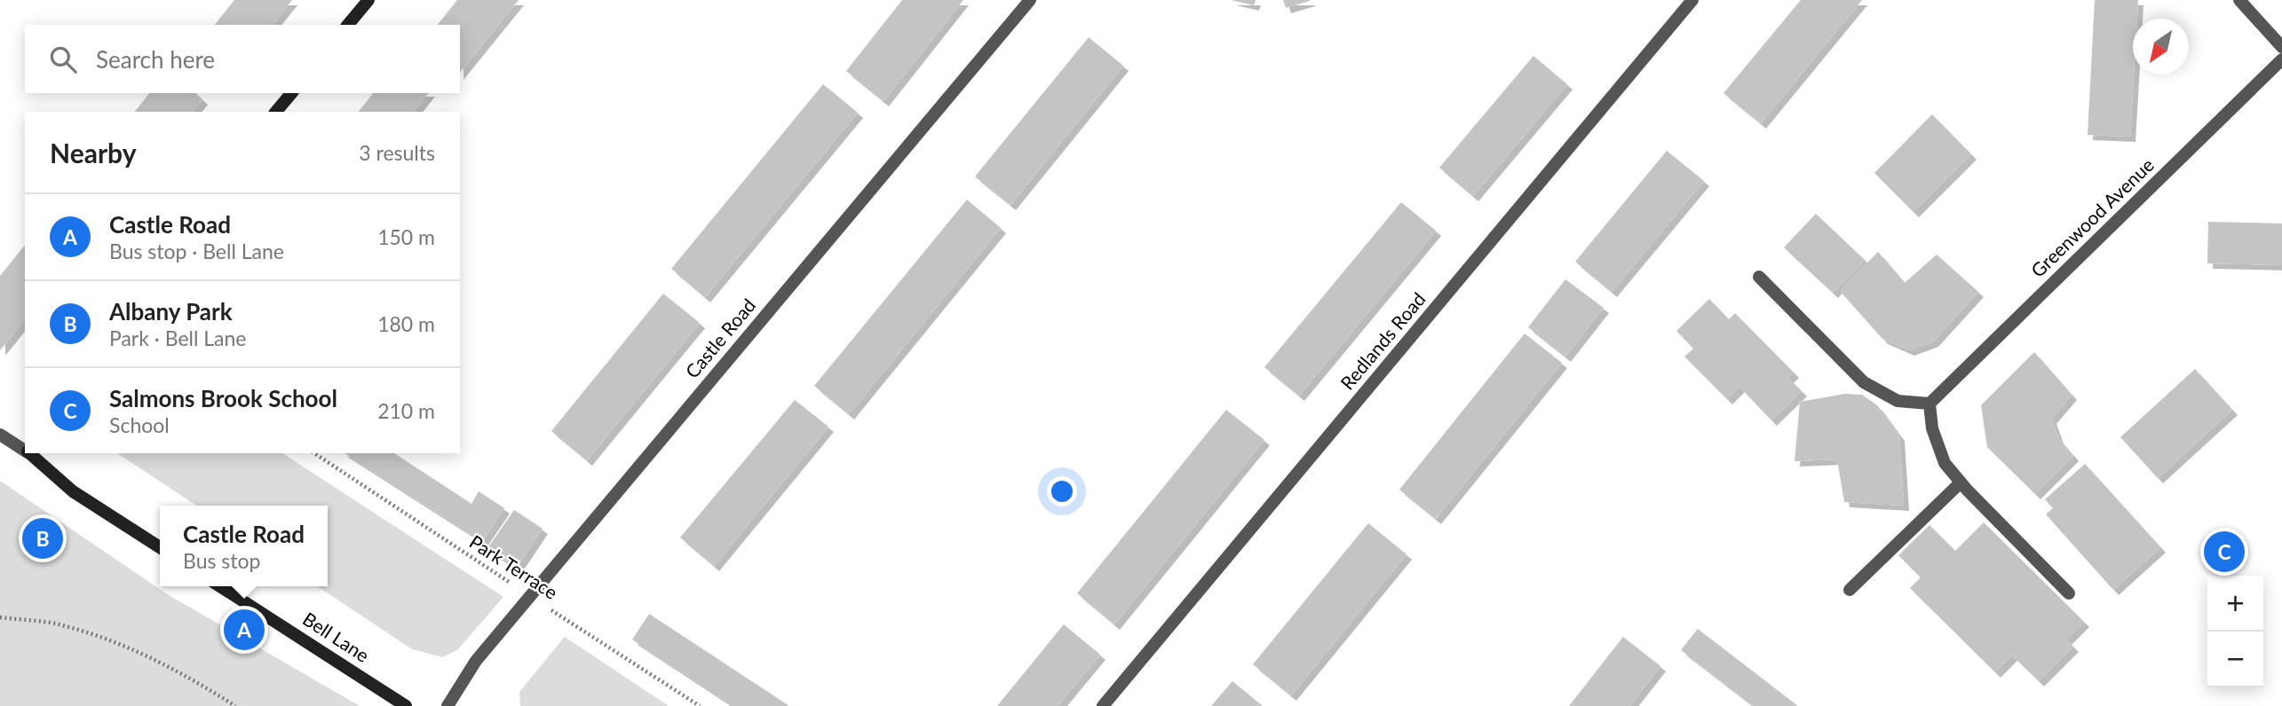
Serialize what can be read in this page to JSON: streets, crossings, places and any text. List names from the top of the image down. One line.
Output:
{"streets":{"street":["Greenwood Avenue","Castle Road","Redlands Road","Bell Lane"],"path":["Park Terrace"]},"crossings":[["Castle Road","Park Terrace"]],"north":"bottom left","page":{"search":"Search here","heading":["Nearby","3 results"],"list":[{"mark":"A","name":"Castle Road","note":"Bus stop · Bell Lane","value":"150 m"},{"mark":"B","name":"Albany Park","note":"Park · Bell Lane","value":"180 m"},{"mark":"C","name":"Salmons Brook School","note":"School","value":"210 m"}],"popup":["Castle Road","Bus stop"],"pins":["B","C","A"],"map_buttons":["+","−"]}}
